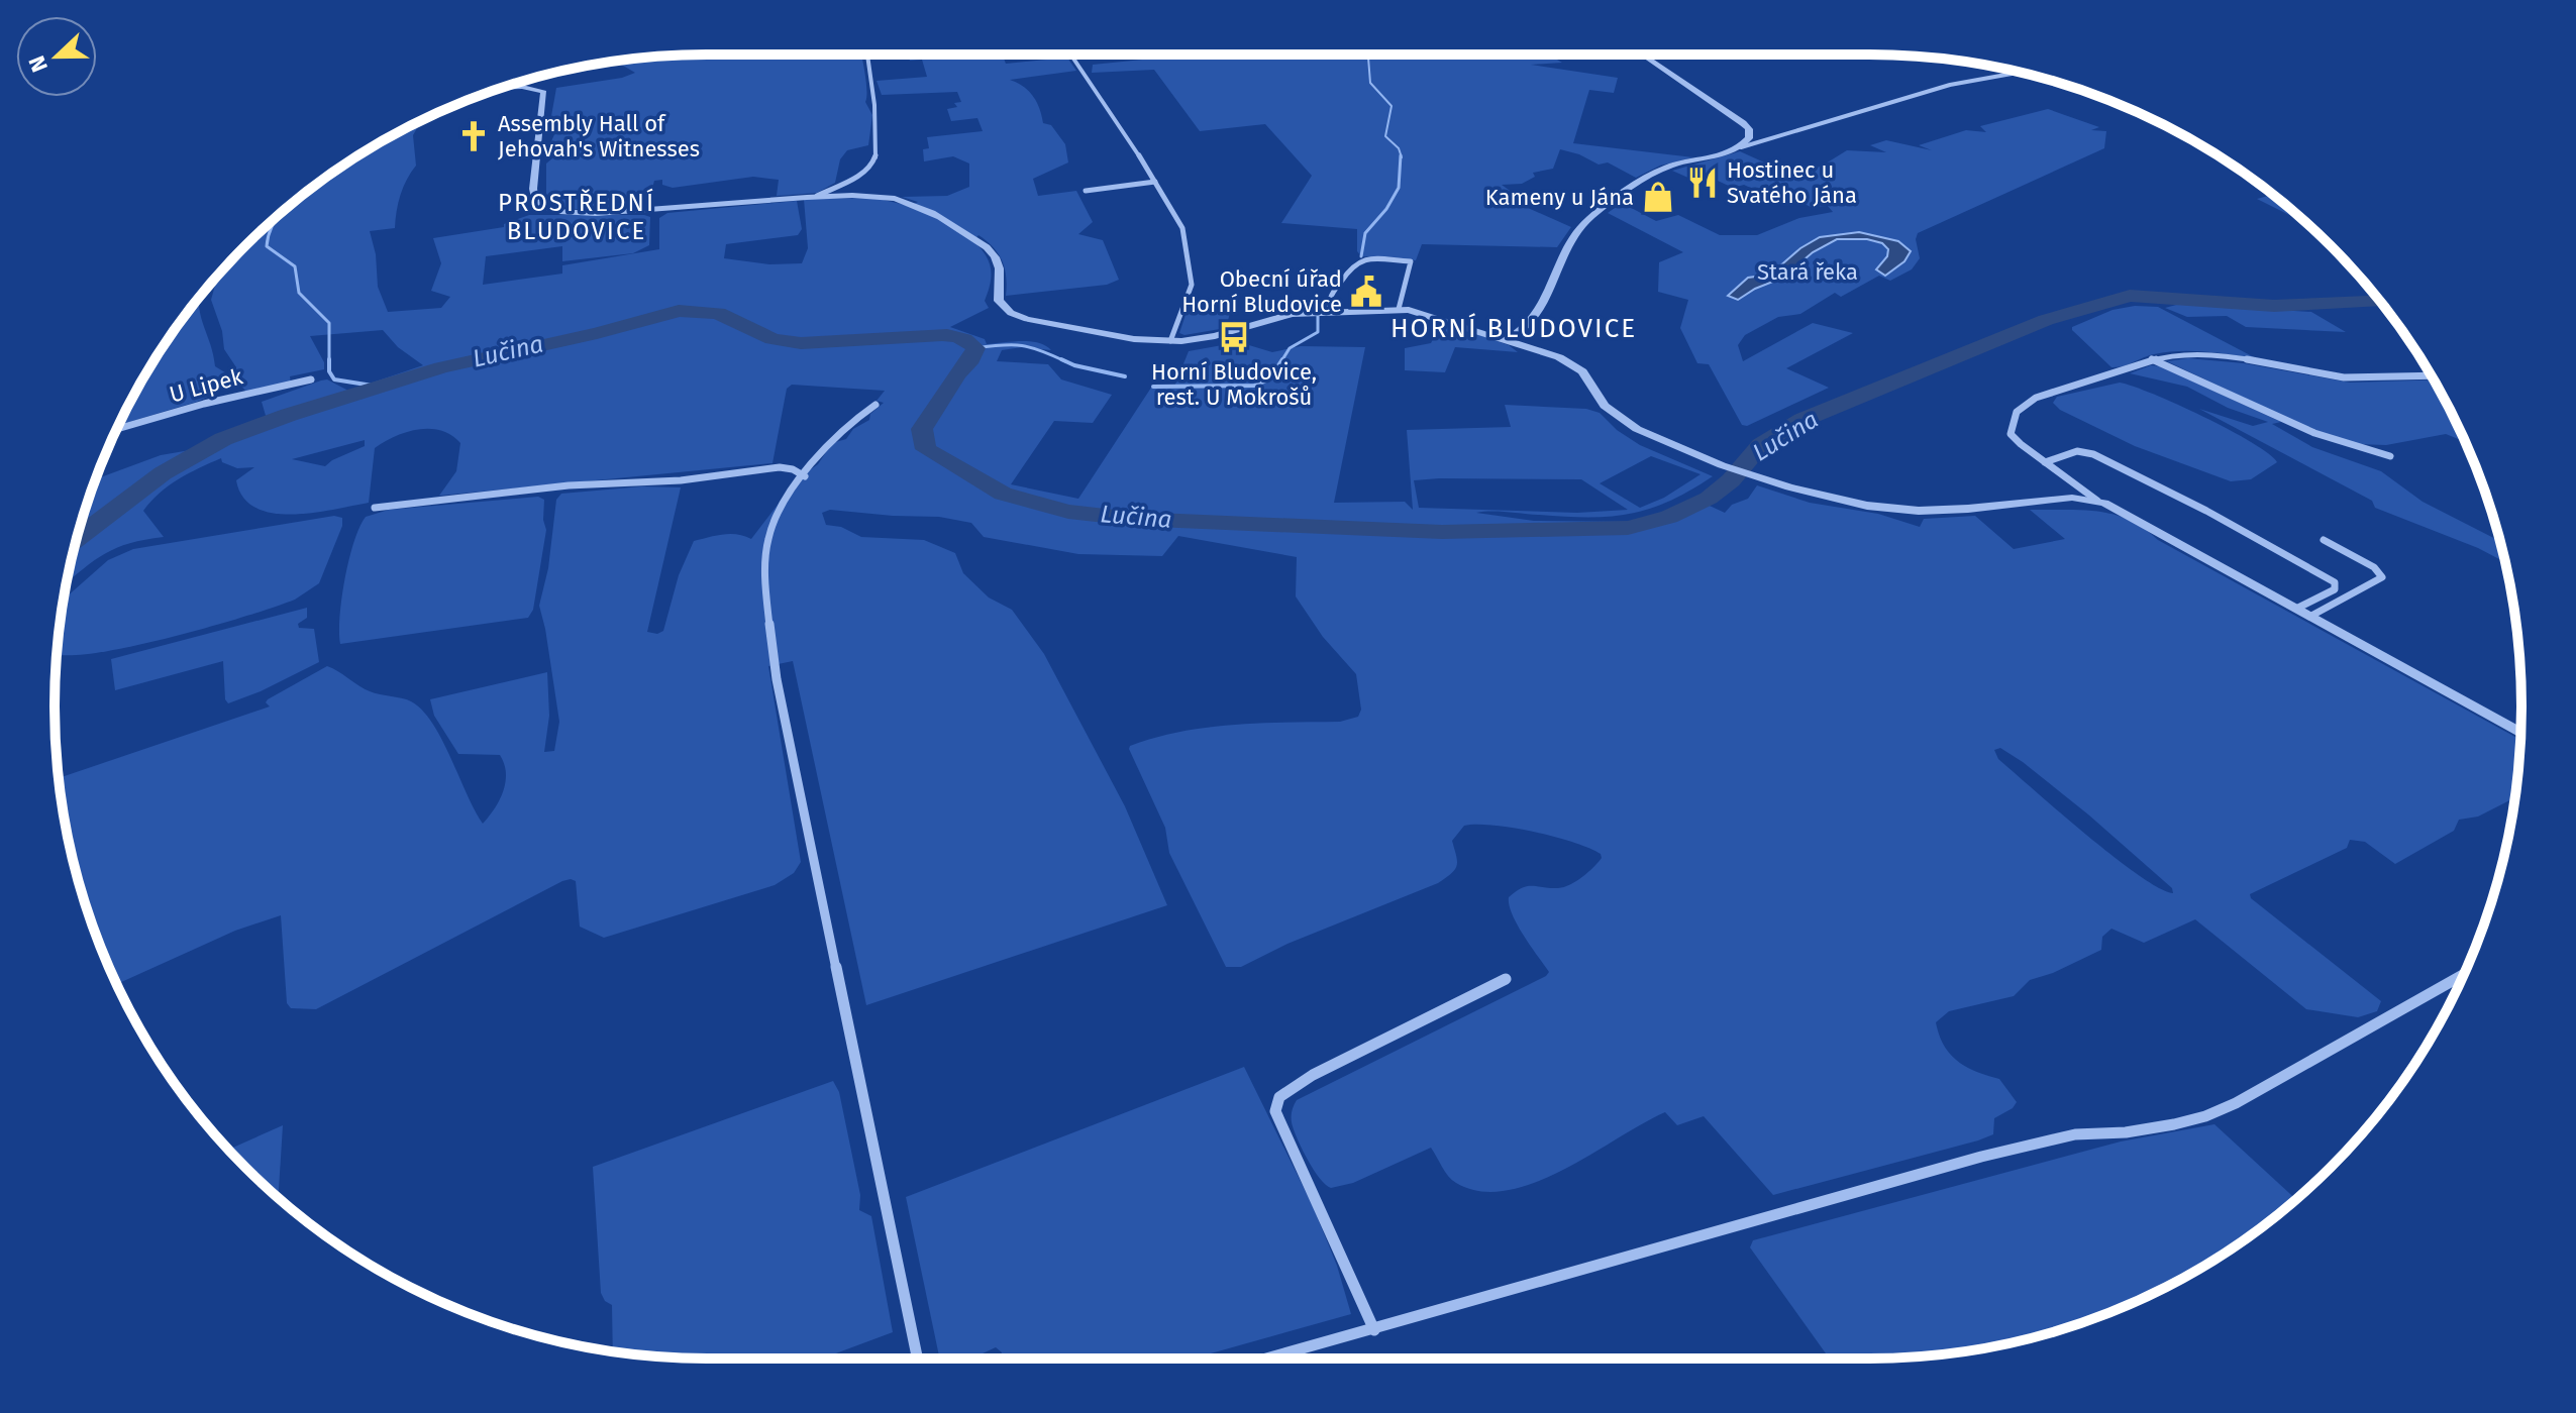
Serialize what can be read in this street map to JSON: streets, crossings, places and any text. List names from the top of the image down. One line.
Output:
{"streets":{"street":["U Lipek"]},"districts":["PROSTŘEDNÍ BLUDOVICE","HORNÍ BLUDOVICE"],"water":["Lučina"],"parks":["Stará řeka"],"places":{"church":["Assembly Hall of Jehovah's Witnesses"],"restaurant":["Hostinec u Svatého Jána"],"shop":["Kameny u Jána"],"public building":["Obecní úřad Horní Bludovice"],"bus stop":["Horní Bludovice, rest. U Mokrošů"]},"north":"left"}
